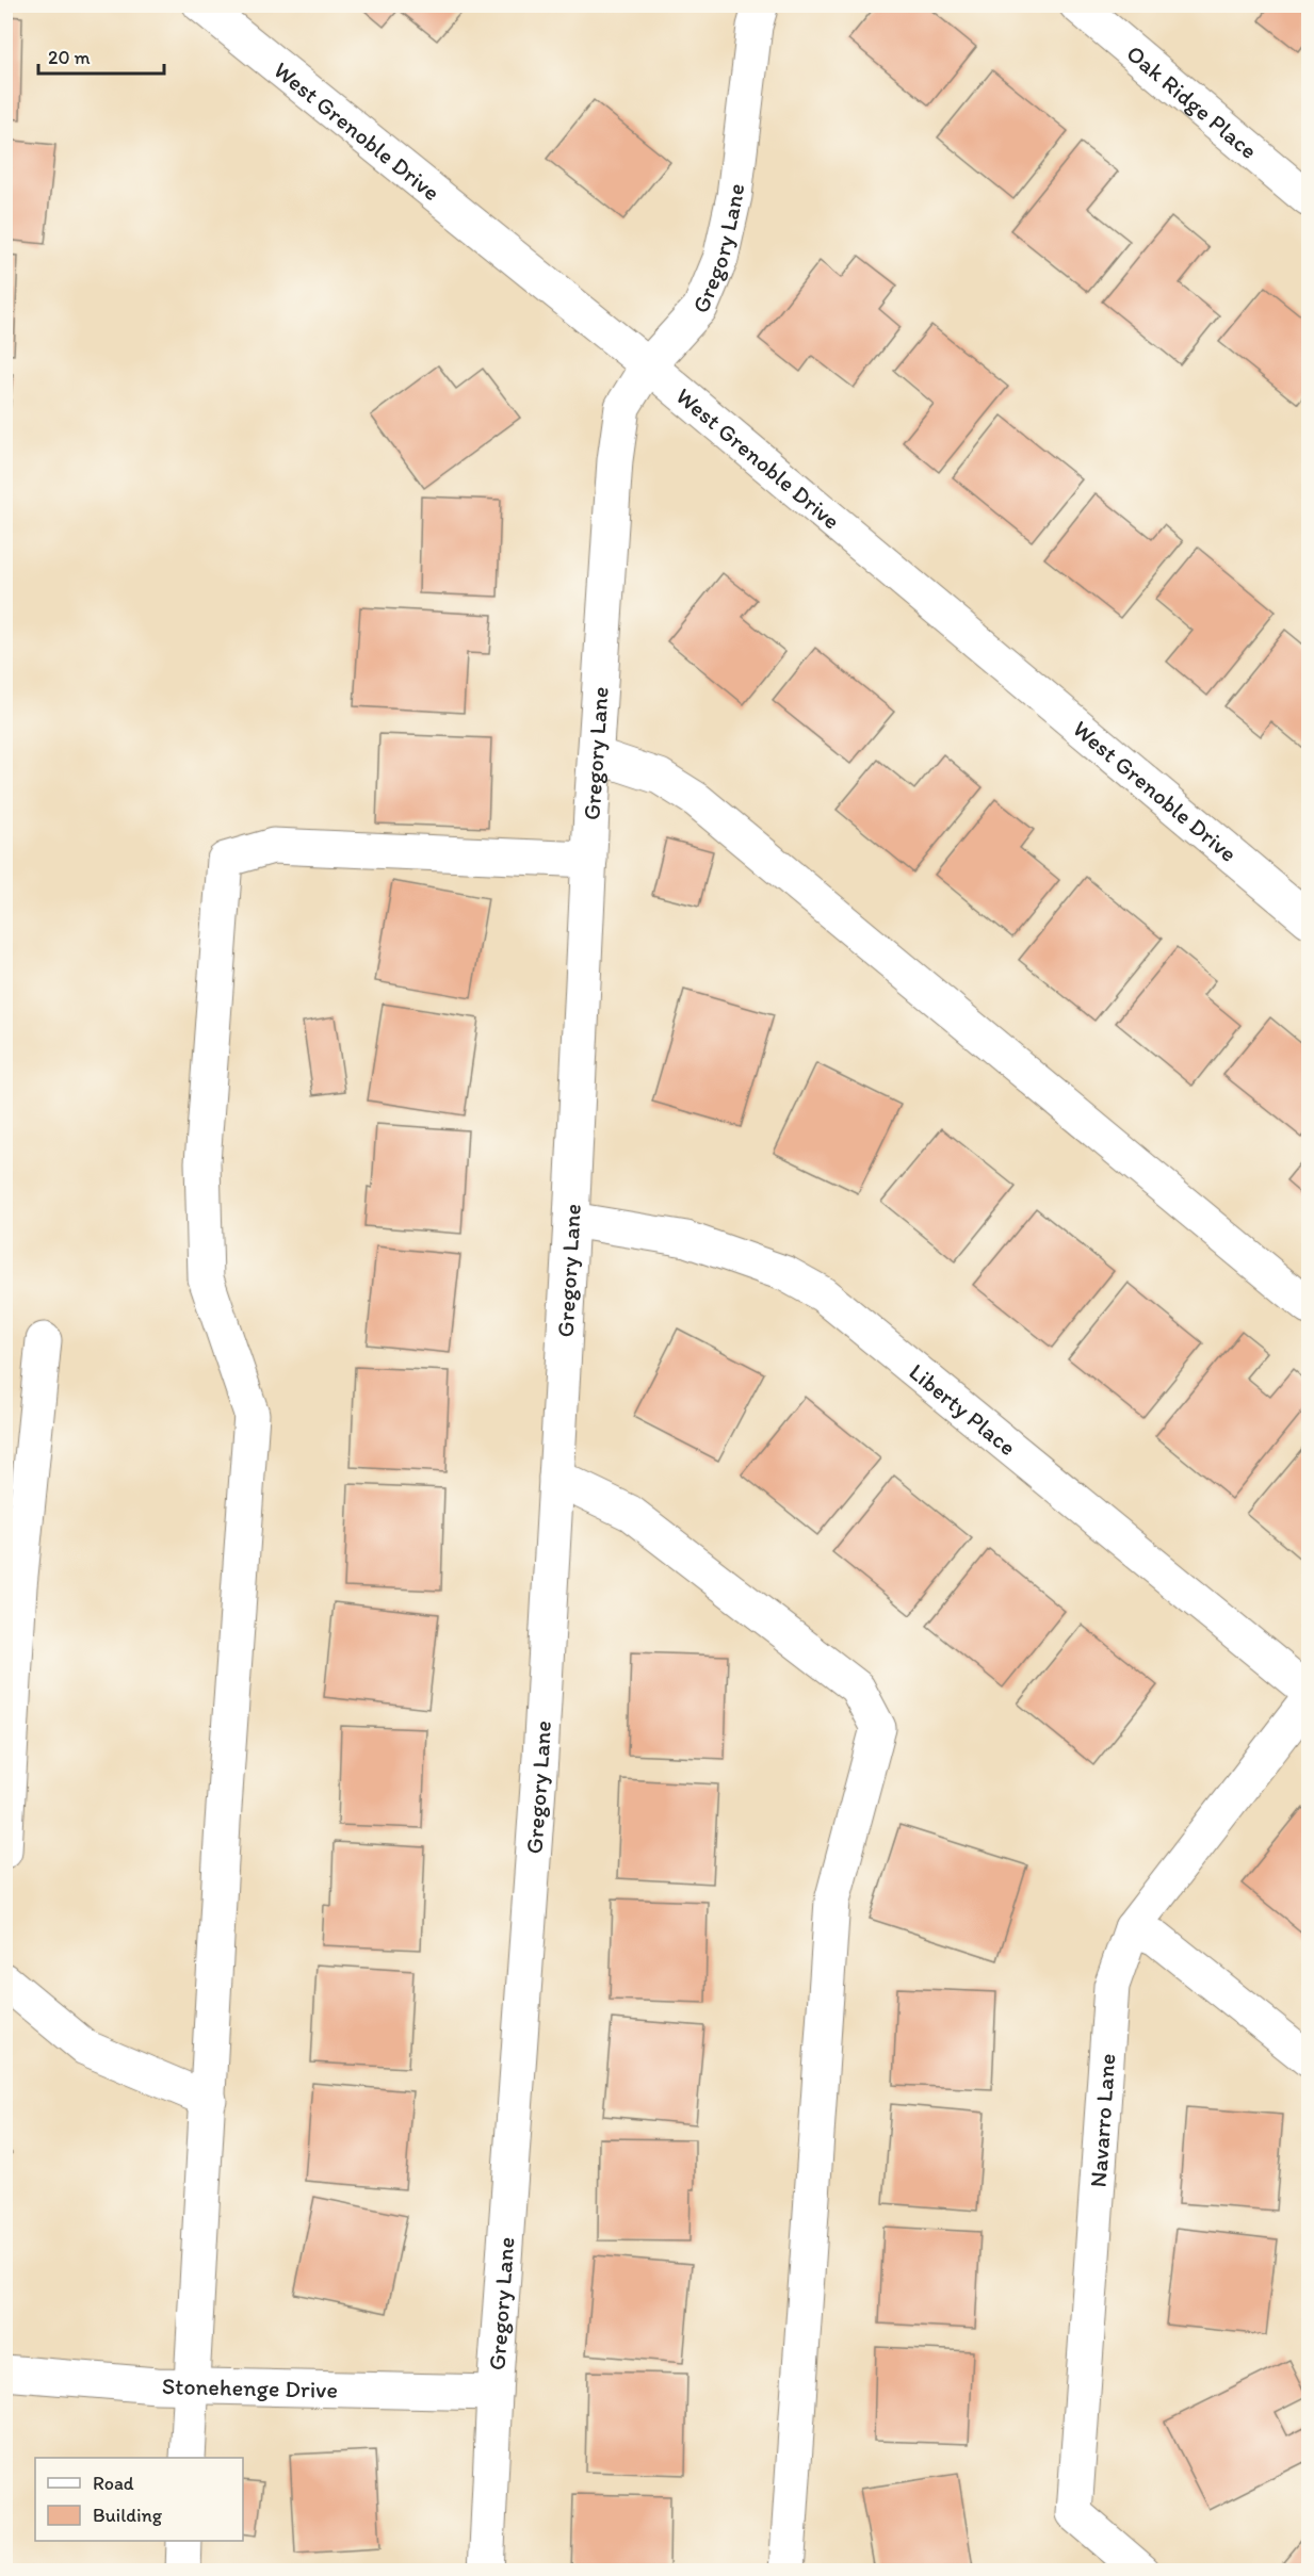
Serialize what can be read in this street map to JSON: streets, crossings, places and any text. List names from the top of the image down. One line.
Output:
{"streets":{"street":["Oak Ridge Place","West Grenoble Drive","Gregory Lane","Liberty Place","Navarro Lane","Stonehenge Drive"]},"crossings":[["West Grenoble Drive","Gregory Lane"],["Gregory Lane","Liberty Place"],["Gregory Lane","Stonehenge Drive"]],"legend":["Road","Building"],"scale_bar":"20 m"}
